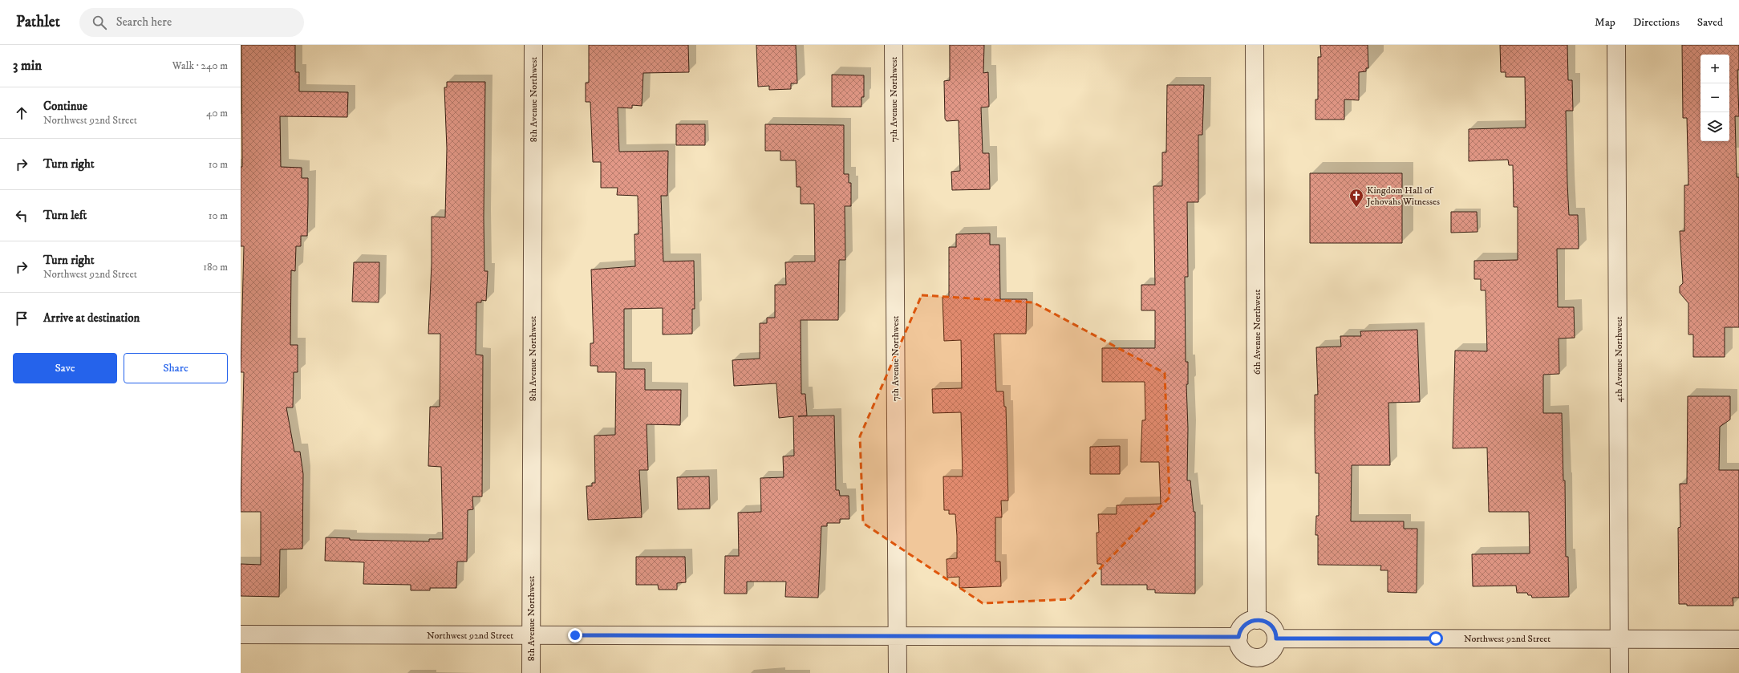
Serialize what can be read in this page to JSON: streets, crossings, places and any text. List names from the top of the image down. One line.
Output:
{"streets":{"street":["8th Avenue Northwest","7th Avenue Northwest","6th Avenue Northwest","4th Avenue Northwest","Northwest 92nd Street"]},"crossings":[["8th Avenue Northwest","Northwest 92nd Street"],["7th Avenue Northwest","Northwest 92nd Street"],["6th Avenue Northwest","Northwest 92nd Street"],["4th Avenue Northwest","Northwest 92nd Street"]],"places":{"church":["Kingdom Hall of Jehovahs Witnesses"]},"page":{"header":"Pathlet","search":"Search here","nav":["Map","Directions","Saved"],"heading":["3 min","Walk · 240 m"],"map_buttons":["+","−"],"list":[["Continue","Northwest 92nd Street","40 m"],["Turn right","10 m"],["Turn left","10 m"],["Turn right","Northwest 92nd Street","180 m"],"Arrive at destination"],"buttons":["Save","Share"]}}
